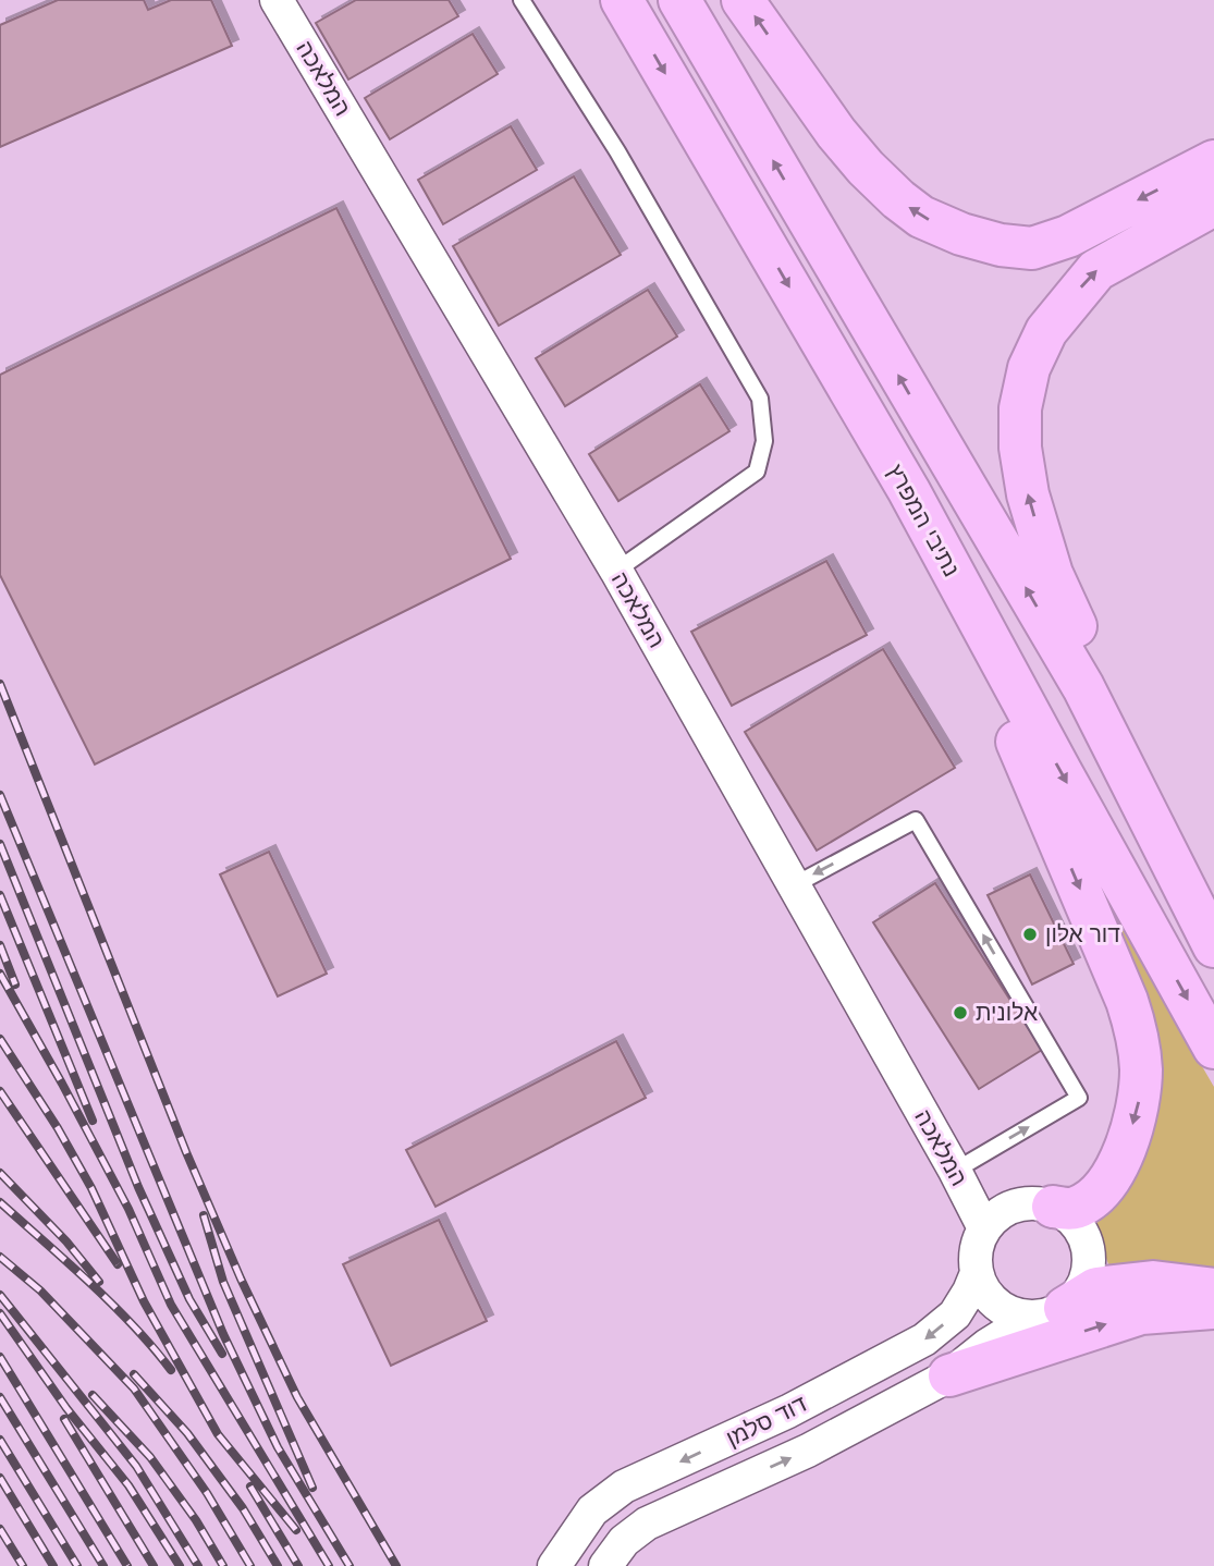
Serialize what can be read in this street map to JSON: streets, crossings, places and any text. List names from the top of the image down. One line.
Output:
{"streets":{"highway":["נתיבי המפרץ"],"street":["המלאכה","דוד סלמן"]},"crossings":[["המלאכה","דוד סלמן"]],"places":["דור אלון","אלונית"]}
